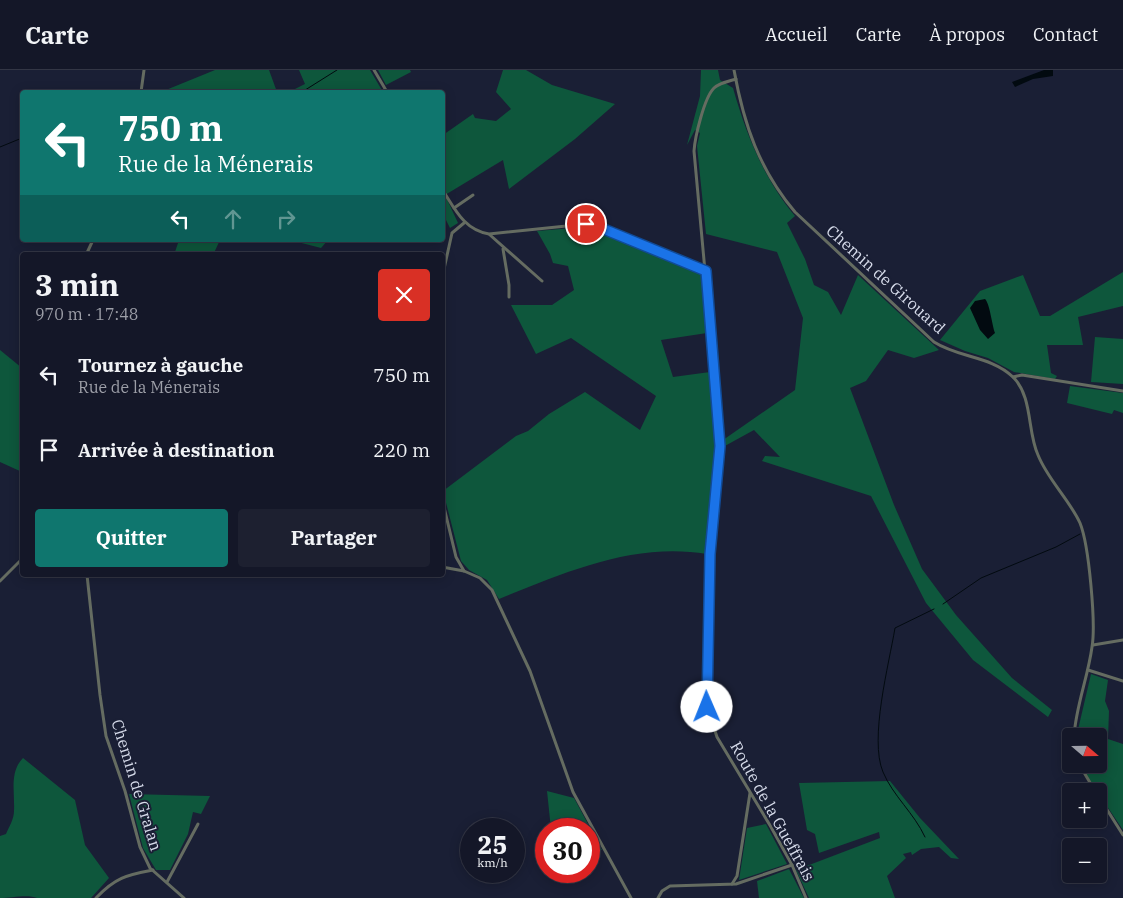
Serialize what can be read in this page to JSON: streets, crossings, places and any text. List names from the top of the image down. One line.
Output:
{"streets":{"street":["Chemin de Girouard","Chemin de Gralan","Route de la Gueffrais"]},"crossings":[["Chemin de Girouard","Route de la Gueffrais"]],"north":"right","page":{"header":"Carte","nav":["Accueil","Carte","À propos","Contact"],"turn":["750 m","Rue de la Ménerais"],"heading":["3 min","970 m · 17:48"],"list":[{"name":"Tournez à gauche","note":"Rue de la Ménerais","value":"750 m"},{"name":"Arrivée à destination","value":"220 m"}],"buttons":["Quitter","Partager"],"map_buttons":["+","−"],"speed":"25 km/h","limit":"30"}}
